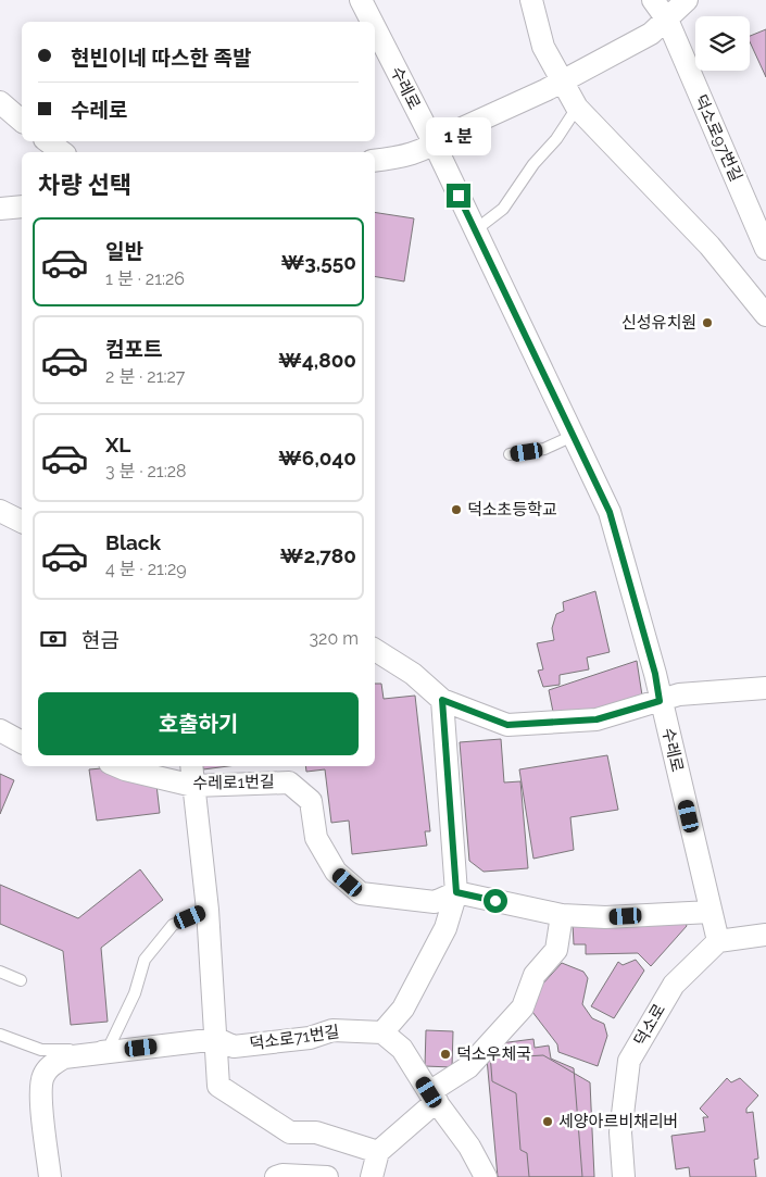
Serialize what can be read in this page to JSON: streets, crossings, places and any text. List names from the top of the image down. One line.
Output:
{"streets":{"street":["수레로","덕소로97번길","수레로1번길","덕소로","덕소로71번길"]},"crossings":[["수레로","덕소로"]],"places":["신성유치원","덕소초등학교","덕소우체국","세양아르비채리버"],"page":{"banner":["현빈이네 따스한 족발","수레로"],"bubble":"1 분","heading":"차량 선택","list":[{"name":"일반","note":"1 분 · 21:26","value":"₩3,550"},{"name":"컴포트","note":"2 분 · 21:27","value":"₩4,800"},{"name":"XL","note":"3 분 · 21:28","value":"₩6,040"},{"name":"Black","note":"4 분 · 21:29","value":"₩2,780"}],"pay":["현금","320 m"],"buttons":"호출하기"}}
